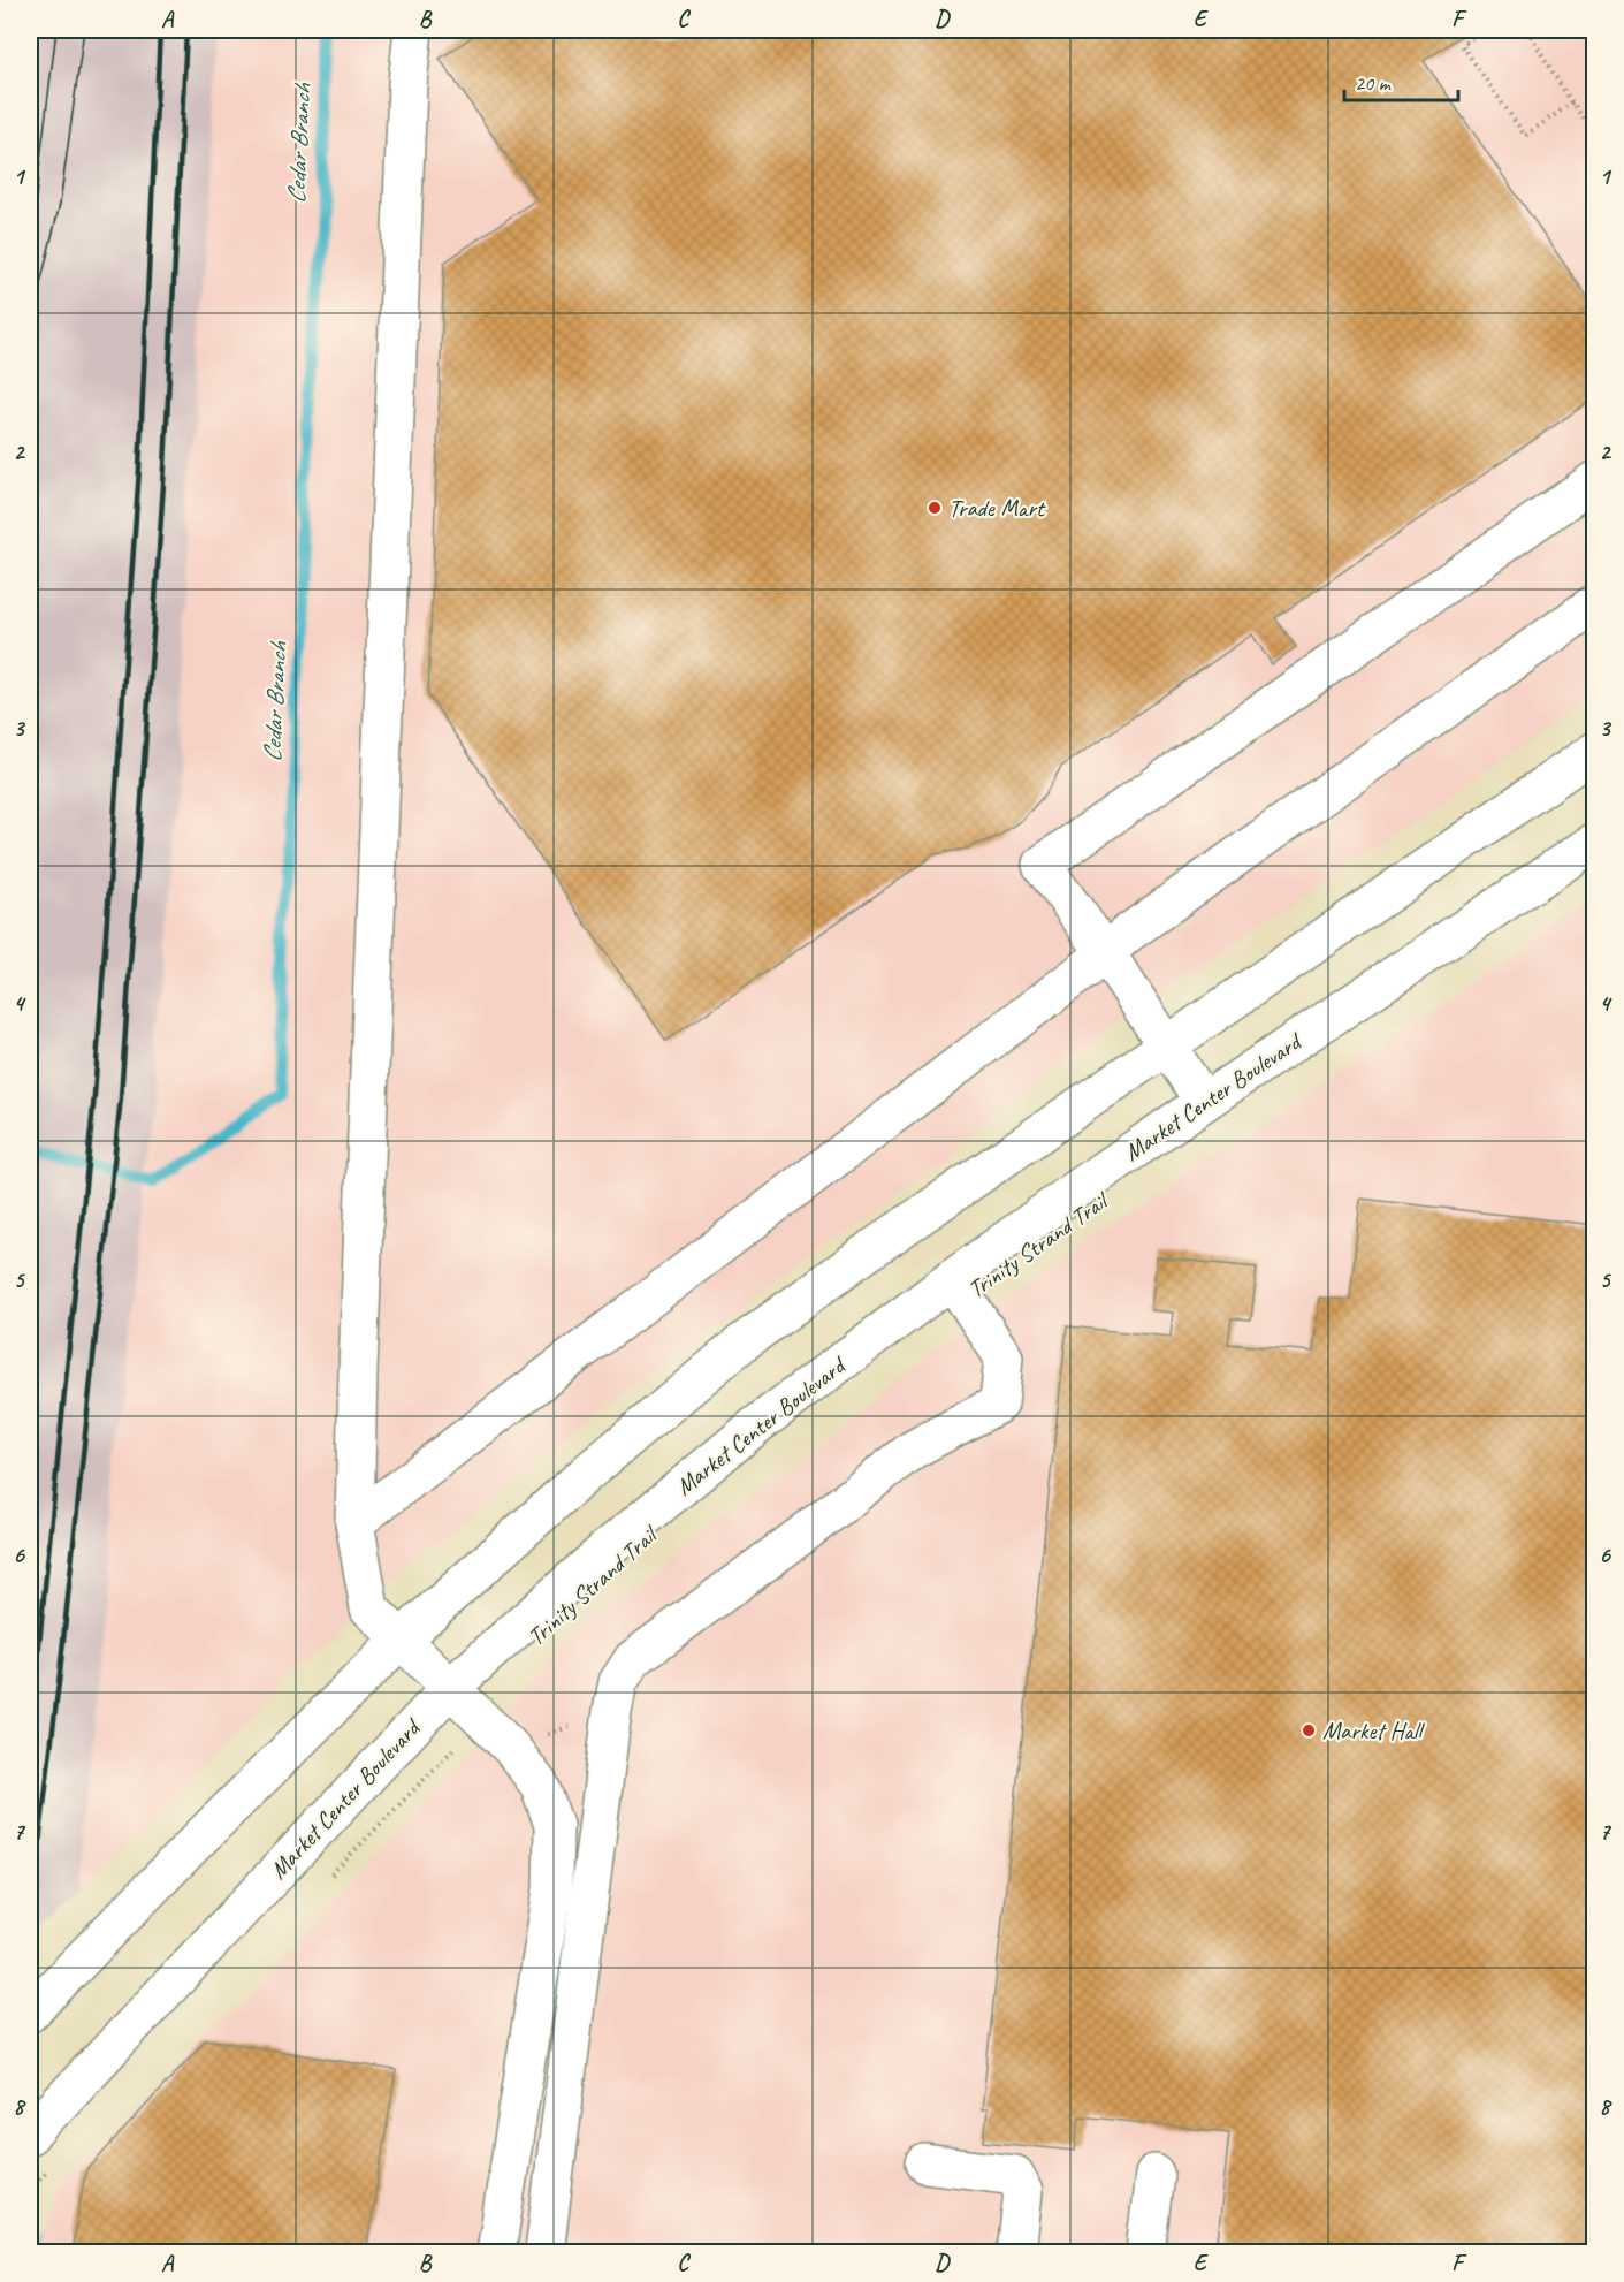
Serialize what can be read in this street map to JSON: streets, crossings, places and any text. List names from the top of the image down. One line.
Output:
{"streets":{"street":["Market Center Boulevard"]},"water":["Cedar Branch"],"places":["Trade Mart","Market Hall"],"scale_bar":"20 m","grid":{"columns":["A","B","C","D","E","F"],"rows":["1","2","3","4","5","6","7","8"]}}
